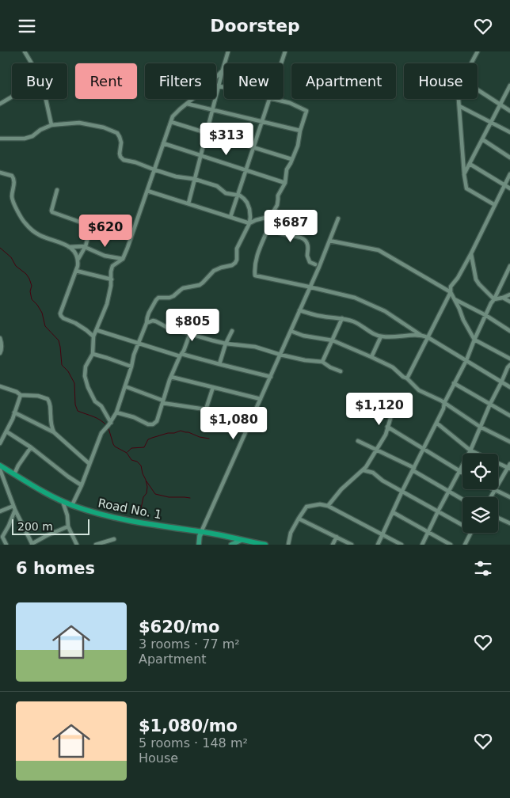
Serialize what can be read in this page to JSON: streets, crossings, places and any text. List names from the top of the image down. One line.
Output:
{"streets":{"highway":["Road No. 1"]},"scale_bar":"200 m","page":{"header":"Doorstep","chip":["Buy","Rent","Filters","New","Apartment","House"],"price":["$313","$687","$620","$805","$1,120","$1,080"],"scale":"200 m","heading":"6 homes","list":[{"name":"$620/mo","note":"3 rooms · 77 m² · Apartment"},{"name":"$1,080/mo","note":"5 rooms · 148 m² · House"}]}}
